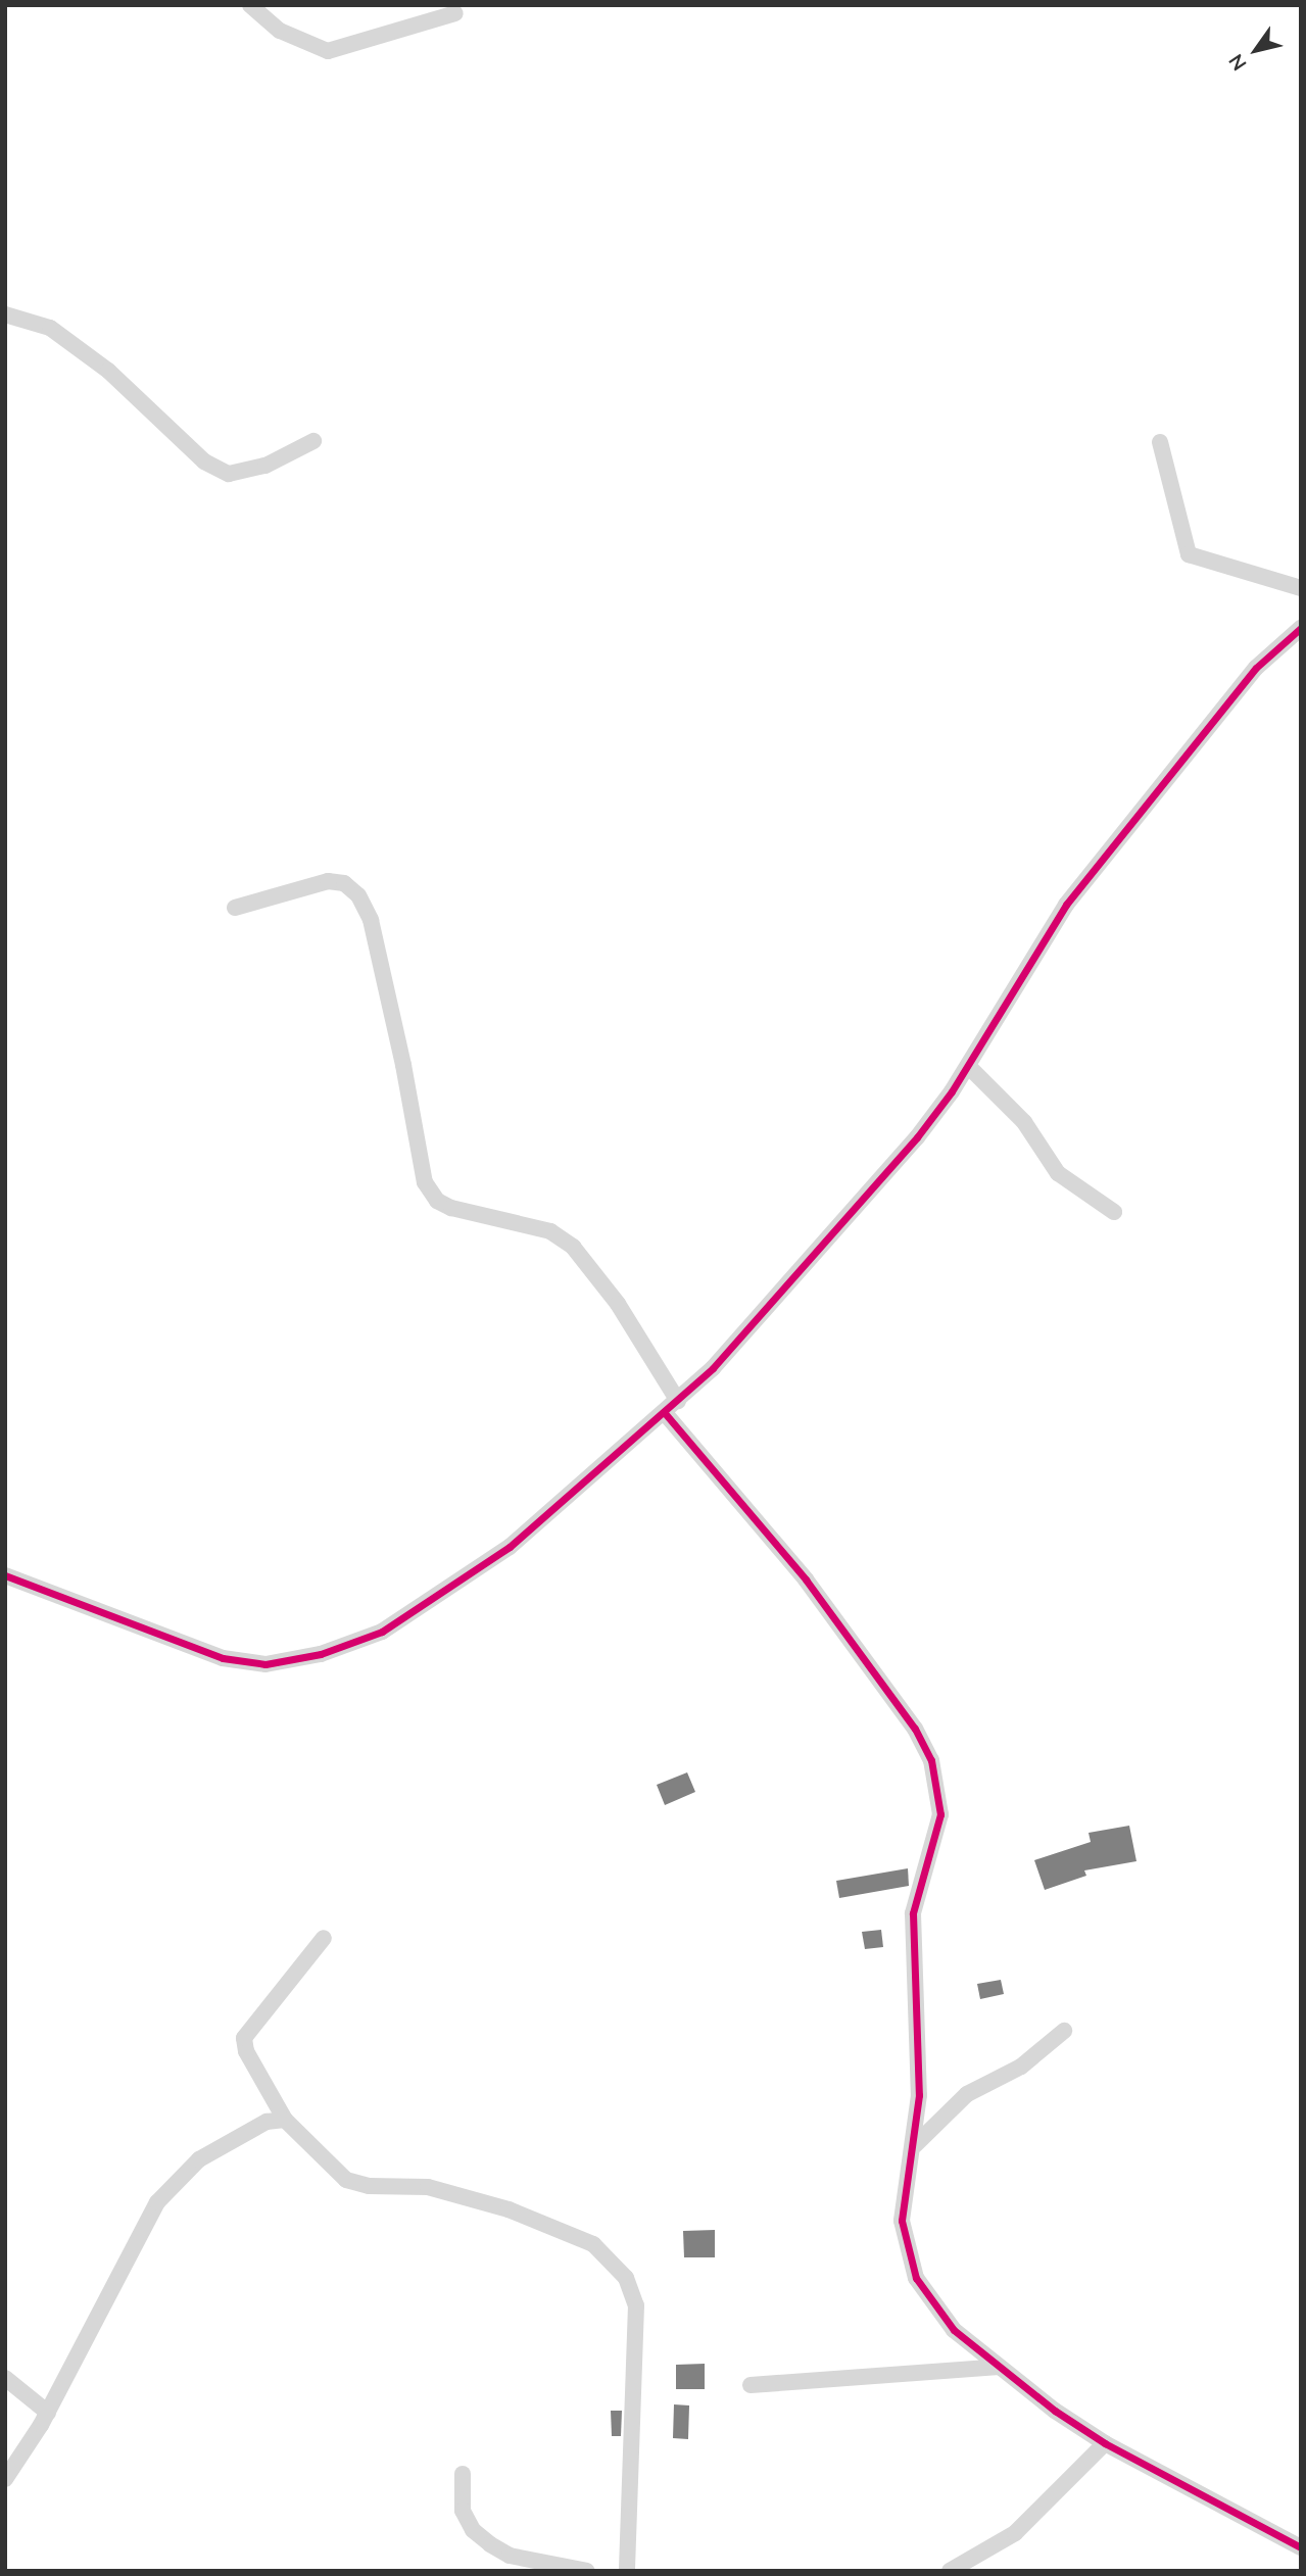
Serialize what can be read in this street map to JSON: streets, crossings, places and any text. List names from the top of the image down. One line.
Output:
{"north":"bottom left"}
